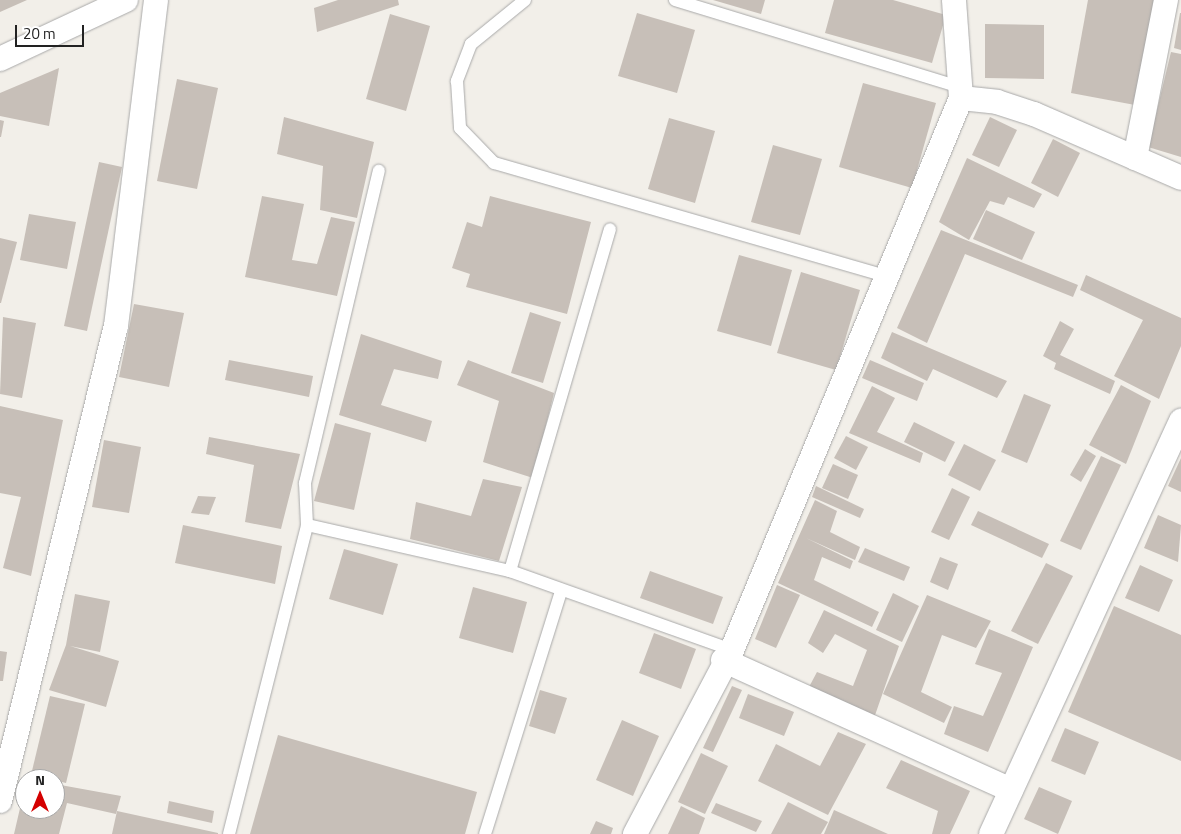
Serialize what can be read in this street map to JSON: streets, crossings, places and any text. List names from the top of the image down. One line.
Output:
{"scale_bar":"20 m","north":"top"}
